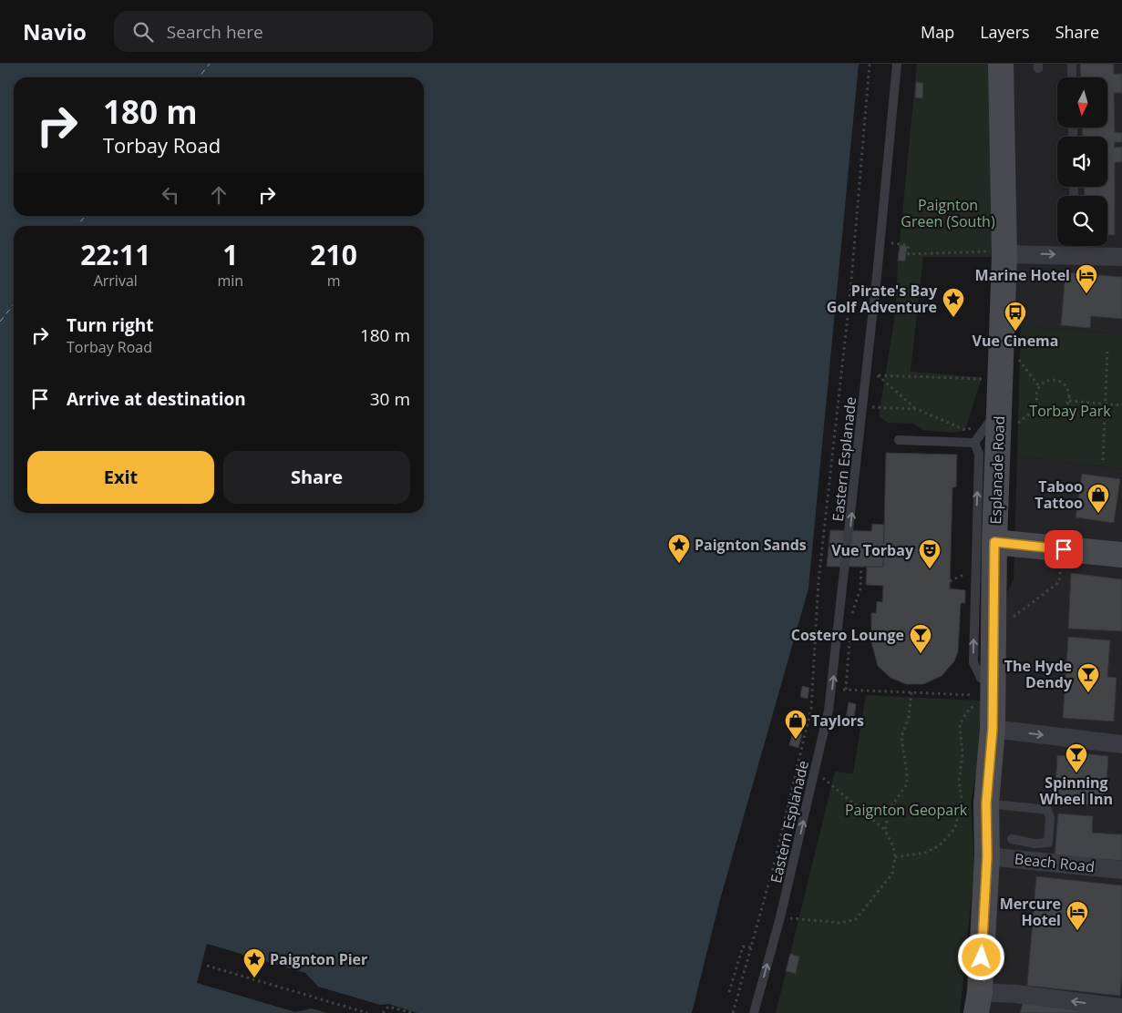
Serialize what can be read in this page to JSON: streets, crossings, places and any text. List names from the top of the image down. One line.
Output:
{"streets":{"main road":["Esplanade Road"],"street":["Beach Road"],"lane":["Eastern Esplanade"]},"crossings":[["Esplanade Road","Beach Road"]],"one_way":["Eastern Esplanade"],"parks":["Paignton Green (South)","Torbay Park","Paignton Geopark"],"places":{"hotel":["Marine Hotel","Mercure Hotel"],"place":["Pirate's Bay Golf Adventure","Paignton Sands","Paignton Pier"],"bus stop":["Vue Cinema"],"shop":["Taboo Tattoo","Taylors"],"theatre":["Vue Torbay"],"bar":["Costero Lounge","The Hyde Dendy","Spinning Wheel Inn"]},"north":"bottom","page":{"header":"Navio","search":"Search here","nav":["Map","Layers","Share"],"turn":["180 m","Torbay Road"],"eta":["22:11","Arrival","1","min","210","m"],"list":[{"name":"Turn right","note":"Torbay Road","value":"180 m"},{"name":"Arrive at destination","value":"30 m"}],"buttons":["Exit","Share"]}}
